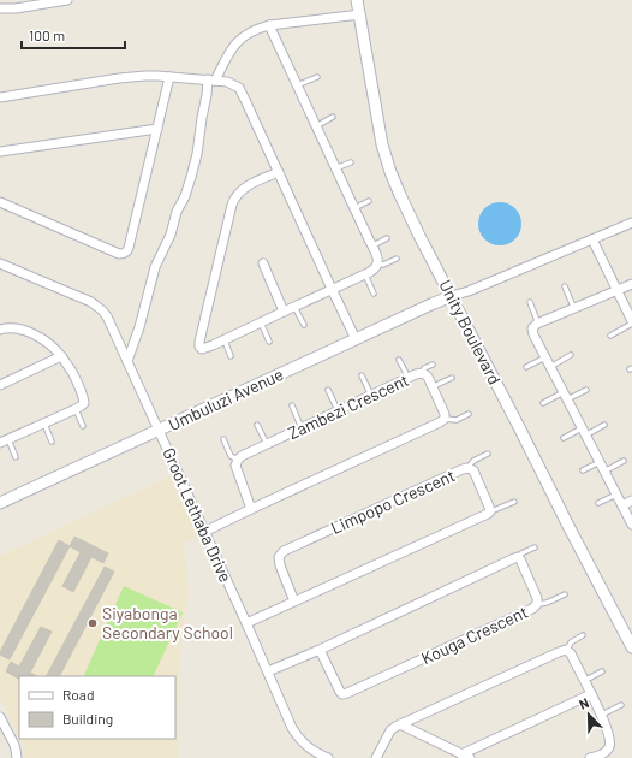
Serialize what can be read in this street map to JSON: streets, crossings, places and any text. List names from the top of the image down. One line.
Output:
{"streets":{"street":["Unity Boulevard","Umbuluzi Avenue","Zambezi Crescent","Limpopo Crescent","Groot Lethaba Drive","Kouga Crescent"]},"crossings":[["Unity Boulevard","Umbuluzi Avenue"],["Umbuluzi Avenue","Groot Lethaba Drive"]],"places":["Siyabonga Secondary School"],"legend":["Road","Building"],"scale_bar":"100 m","north":"top left"}
